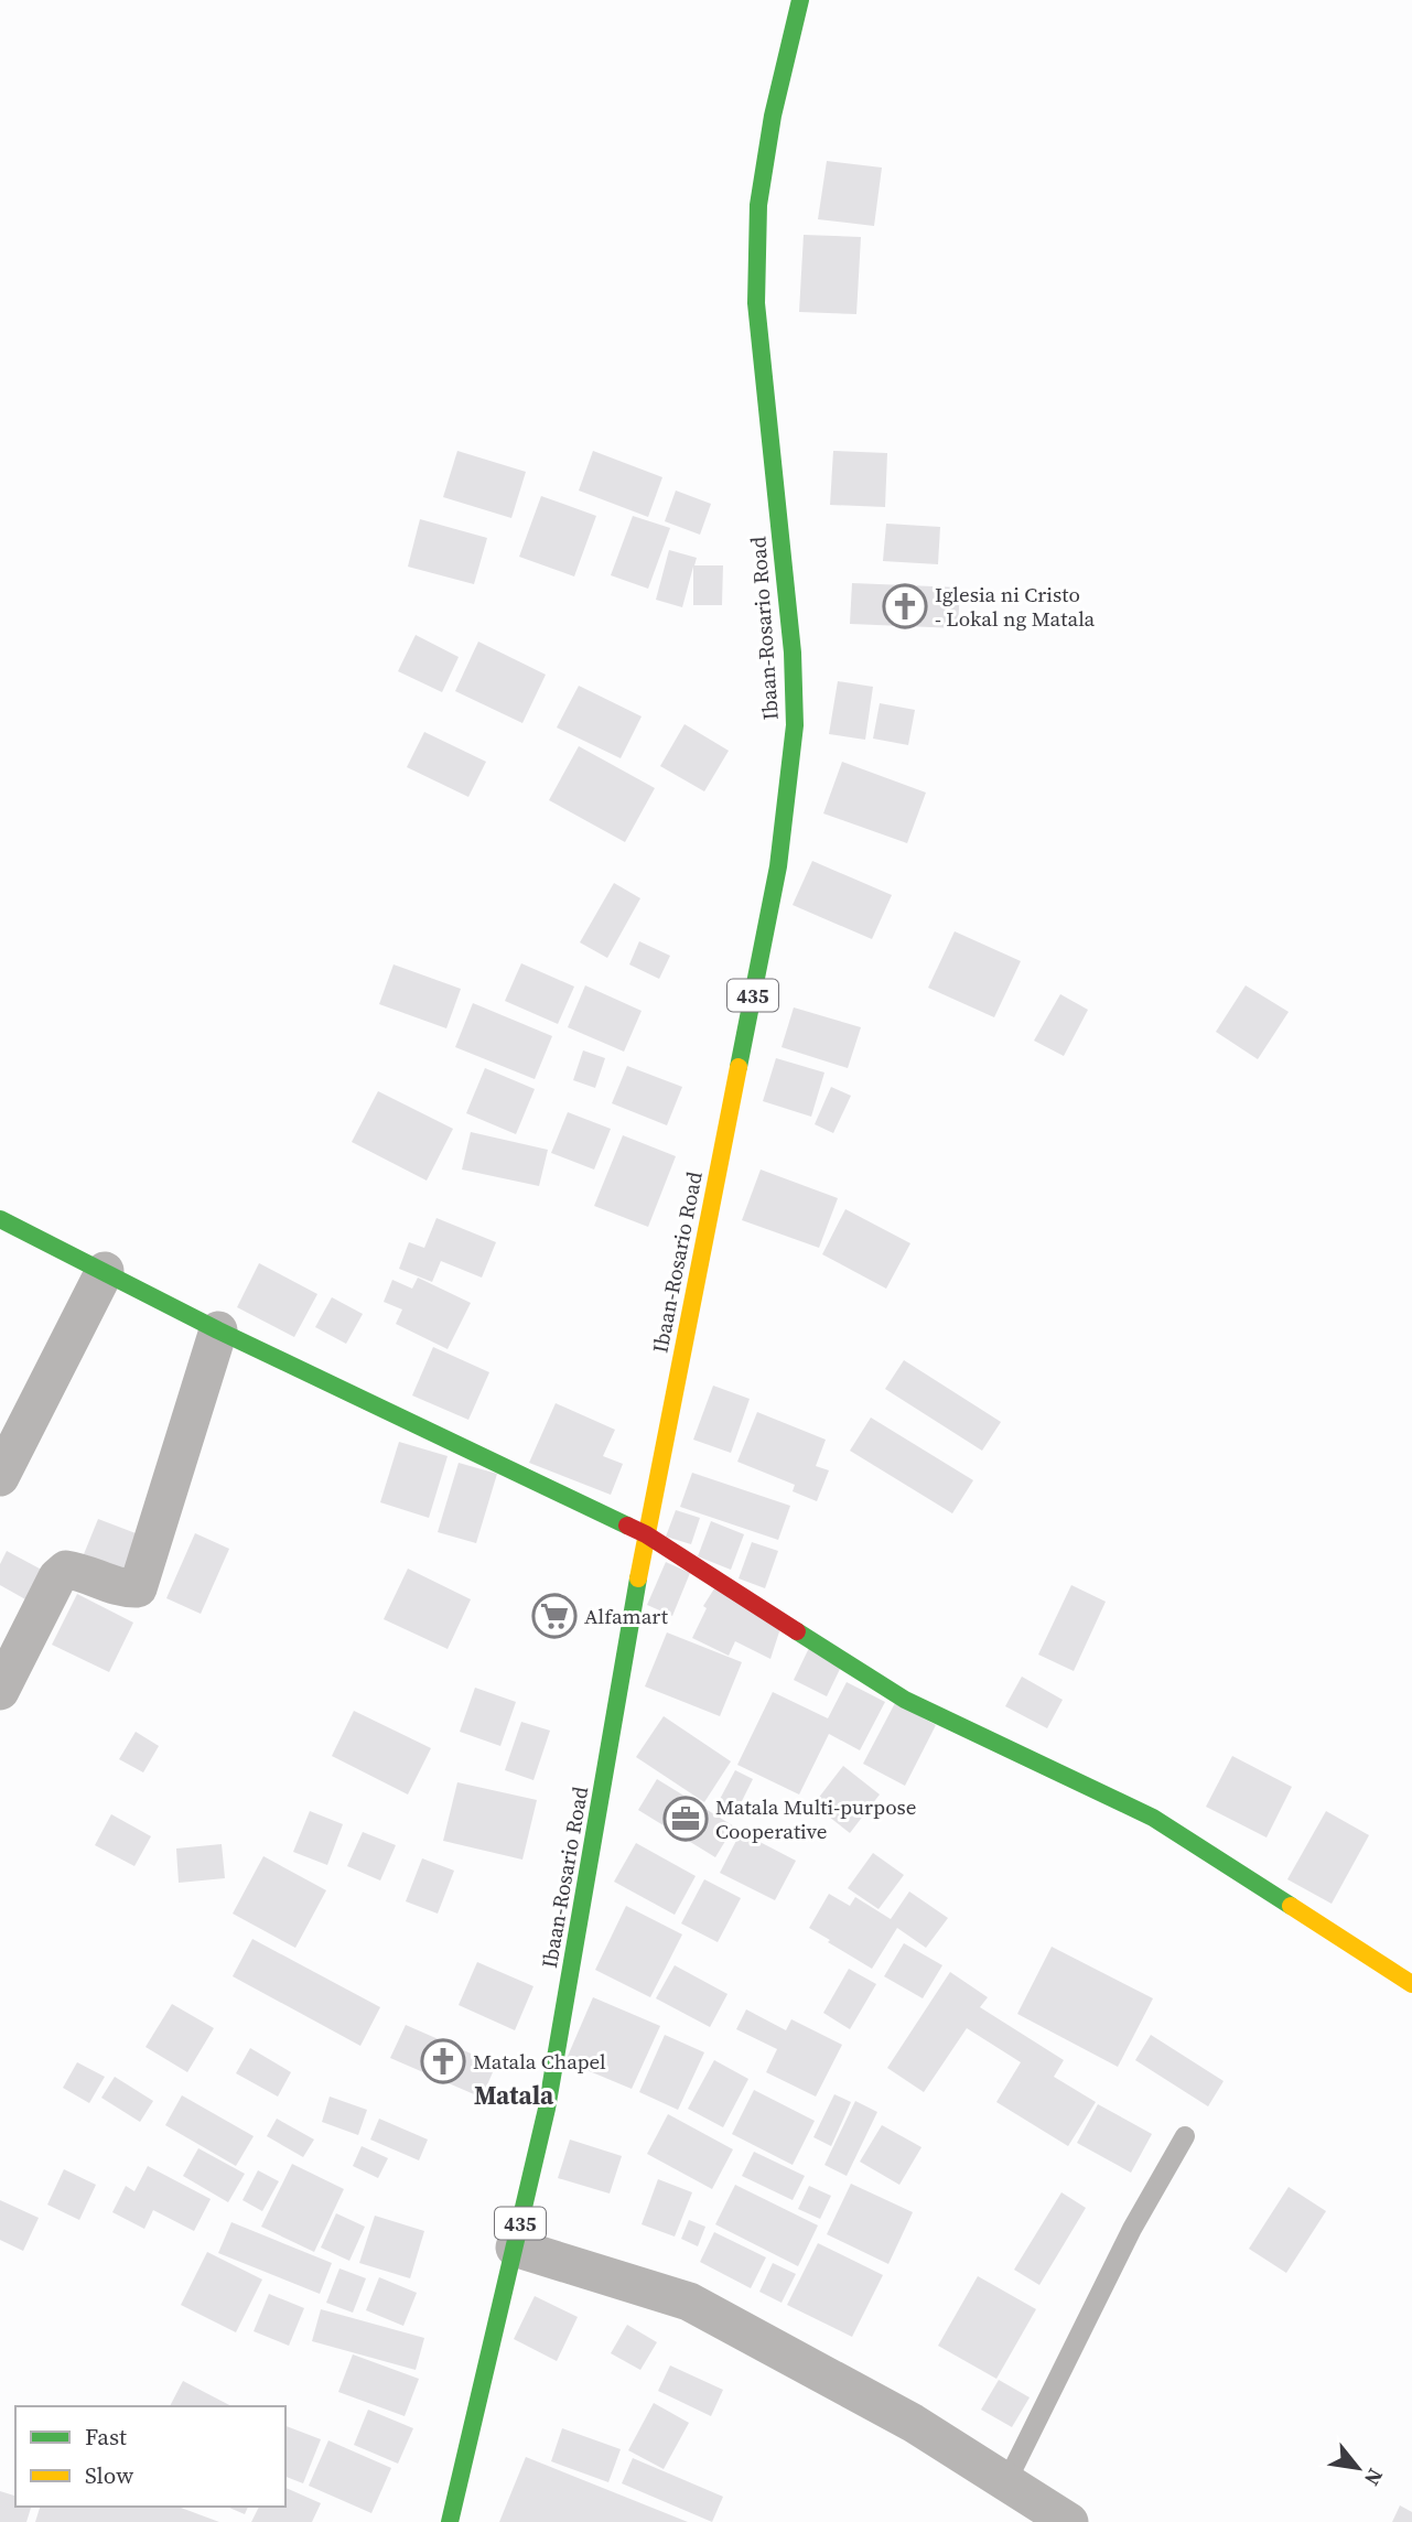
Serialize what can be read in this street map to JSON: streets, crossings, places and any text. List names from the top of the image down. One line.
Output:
{"streets":{"main road":["Ibaan-Rosario Road","435"]},"districts":["Matala"],"places":{"church":["Iglesia ni Cristo - Lokal ng Matala","Matala Chapel"],"supermarket":["Alfamart"],"office":["Matala Multi-purpose Cooperative"]},"legend":["Fast","Slow"],"north":"bottom right"}
